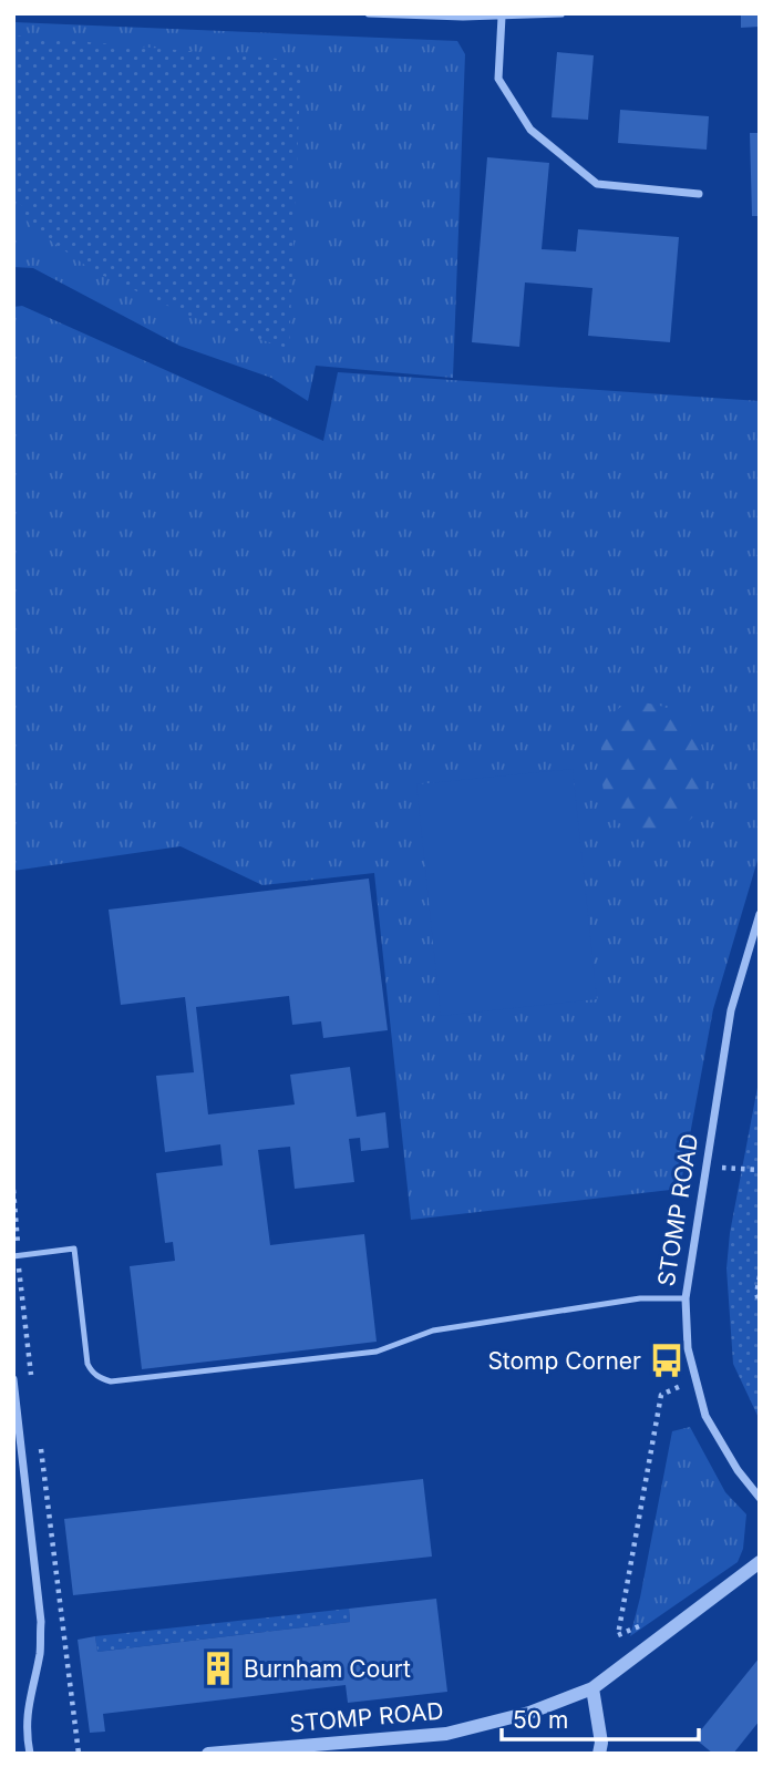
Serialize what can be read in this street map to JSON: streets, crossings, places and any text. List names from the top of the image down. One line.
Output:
{"streets":{"street":["STOMP ROAD"]},"places":{"bus stop":["Stomp Corner"],"building":["Burnham Court"]},"scale_bar":"50 m"}
